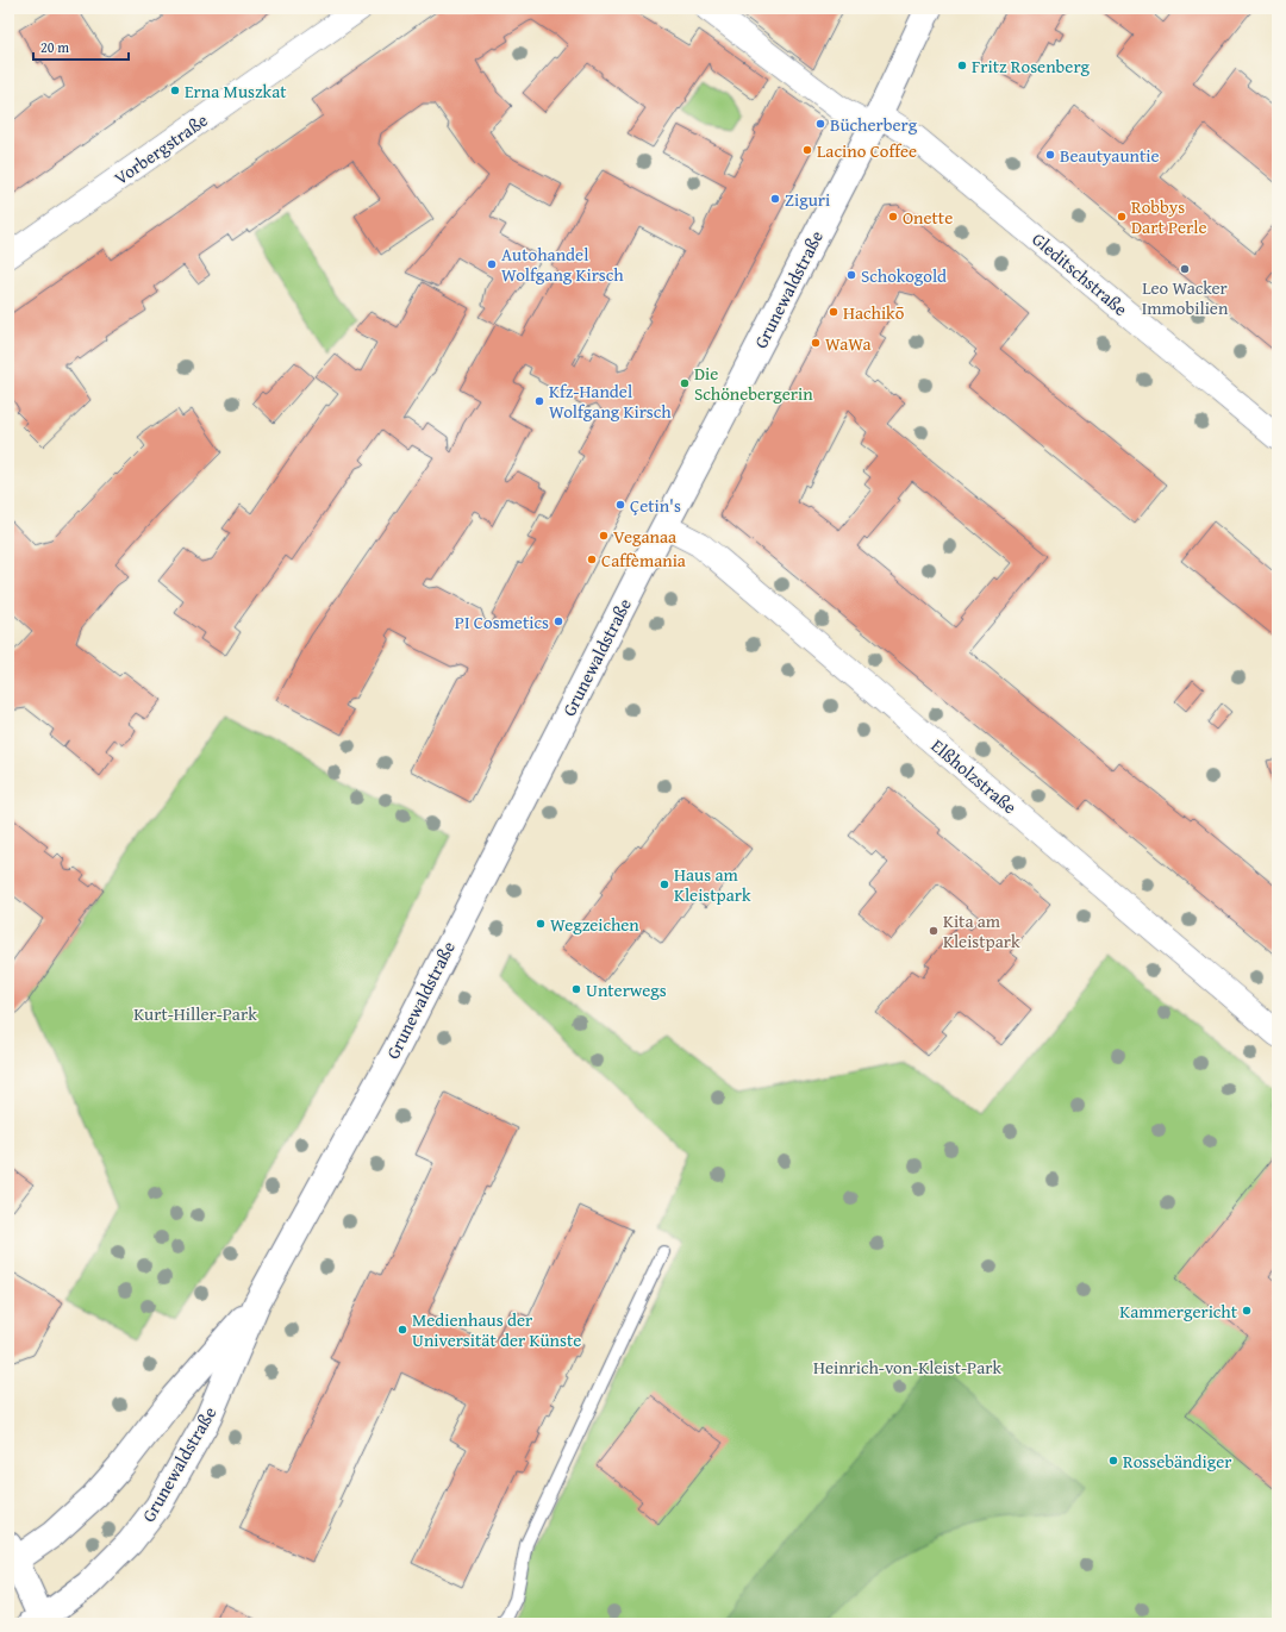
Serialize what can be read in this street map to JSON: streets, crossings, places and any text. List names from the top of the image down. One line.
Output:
{"streets":{"main road":["Grunewaldstraße"],"street":["Vorbergstraße","Gleditschstraße","Elßholzstraße"]},"crossings":[["Gleditschstraße","Grunewaldstraße"],["Grunewaldstraße","Elßholzstraße"]],"parks":["Kurt-Hiller-Park","Heinrich-von-Kleist-Park"],"places":["Fritz Rosenberg","Erna Muszkat","Bücherberg","Lacino Coffee","Beautyauntie","Ziguri","Onette","Robbys Dart Perle","Autohandel Wolfgang Kirsch","Leo Wacker Immobilien","Schokogold","Hachikō","WaWa","Die Schönebergerin","Kfz-Handel Wolfgang Kirsch","Çetin's","Veganaa","Caffèmania","PI Cosmetics","Haus am Kleistpark","Wegzeichen","Kita am Kleistpark","Unterwegs","Kammergericht","Medienhaus der Universität der Künste","Rossebändiger"],"scale_bar":"20 m"}
